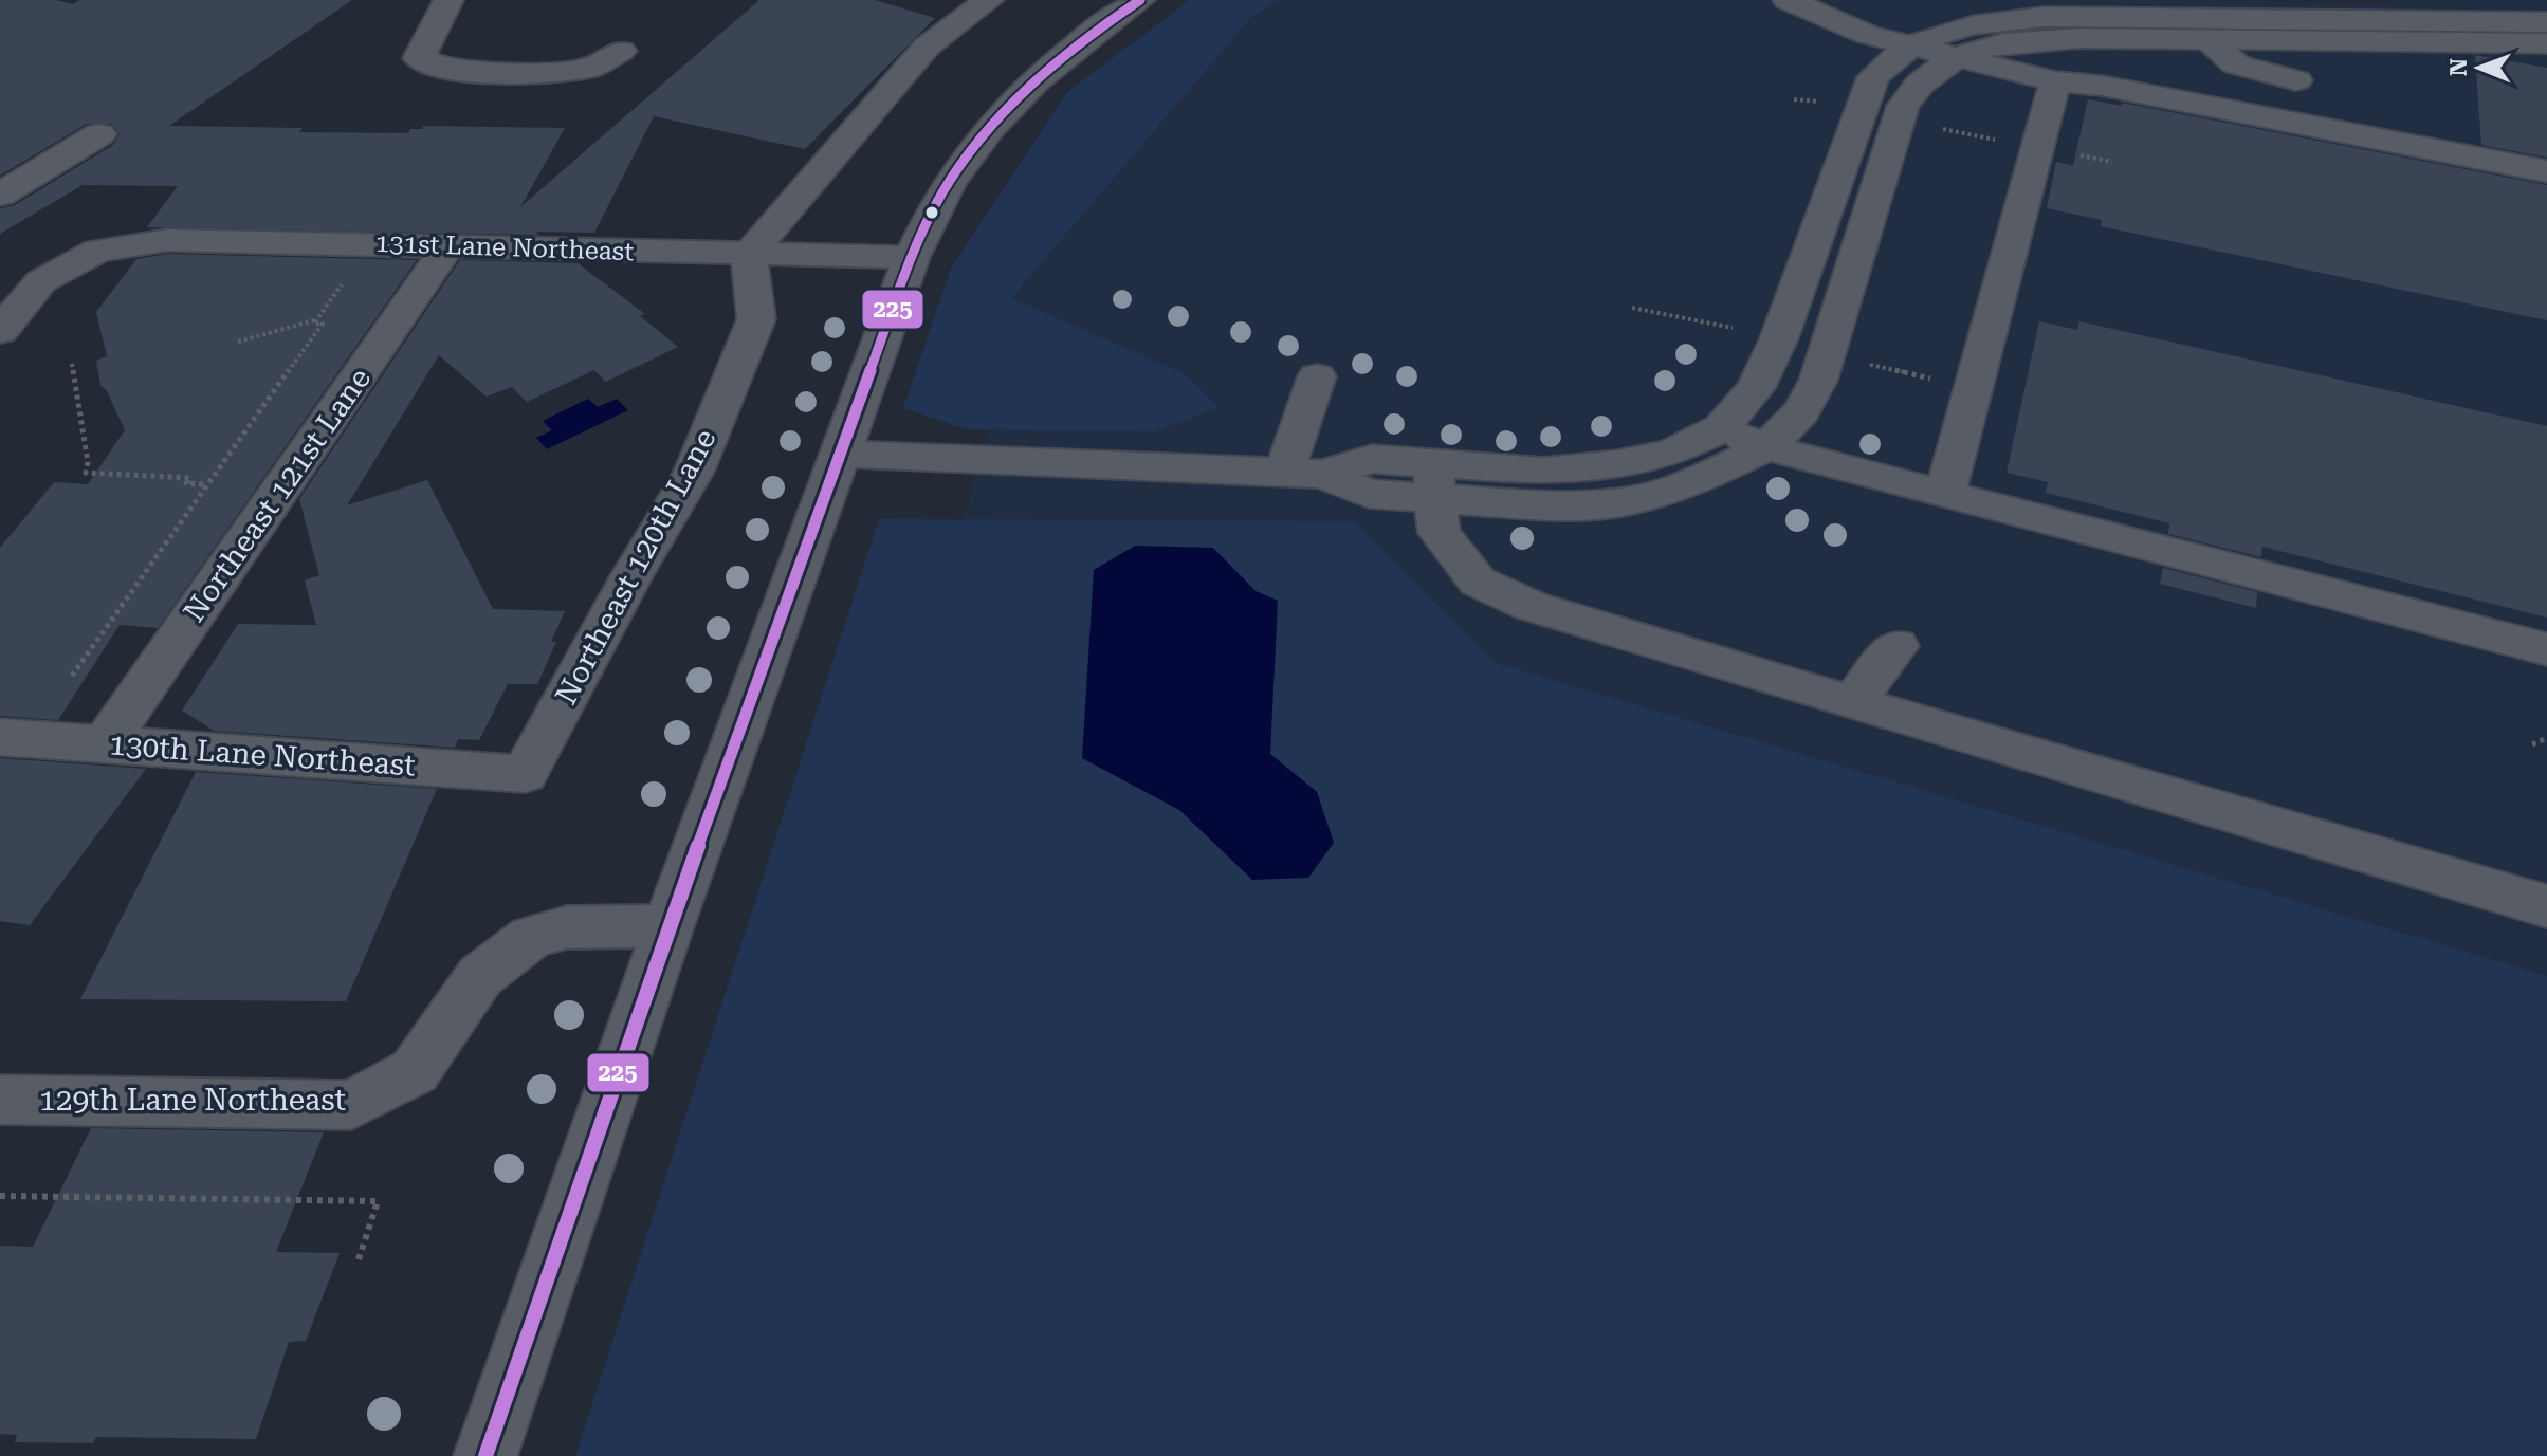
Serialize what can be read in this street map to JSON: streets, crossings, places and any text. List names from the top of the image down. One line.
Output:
{"streets":{"street":["131st Lane Northeast","Northeast 121st Lane","Northeast 120th Lane","130th Lane Northeast","129th Lane Northeast"]},"crossings":[["131st Lane Northeast","Northeast 121st Lane"],["131st Lane Northeast","Northeast 120th Lane"],["Northeast 121st Lane","130th Lane Northeast"],["Northeast 120th Lane","130th Lane Northeast"]],"lines":["transit line 225"],"north":"left"}
